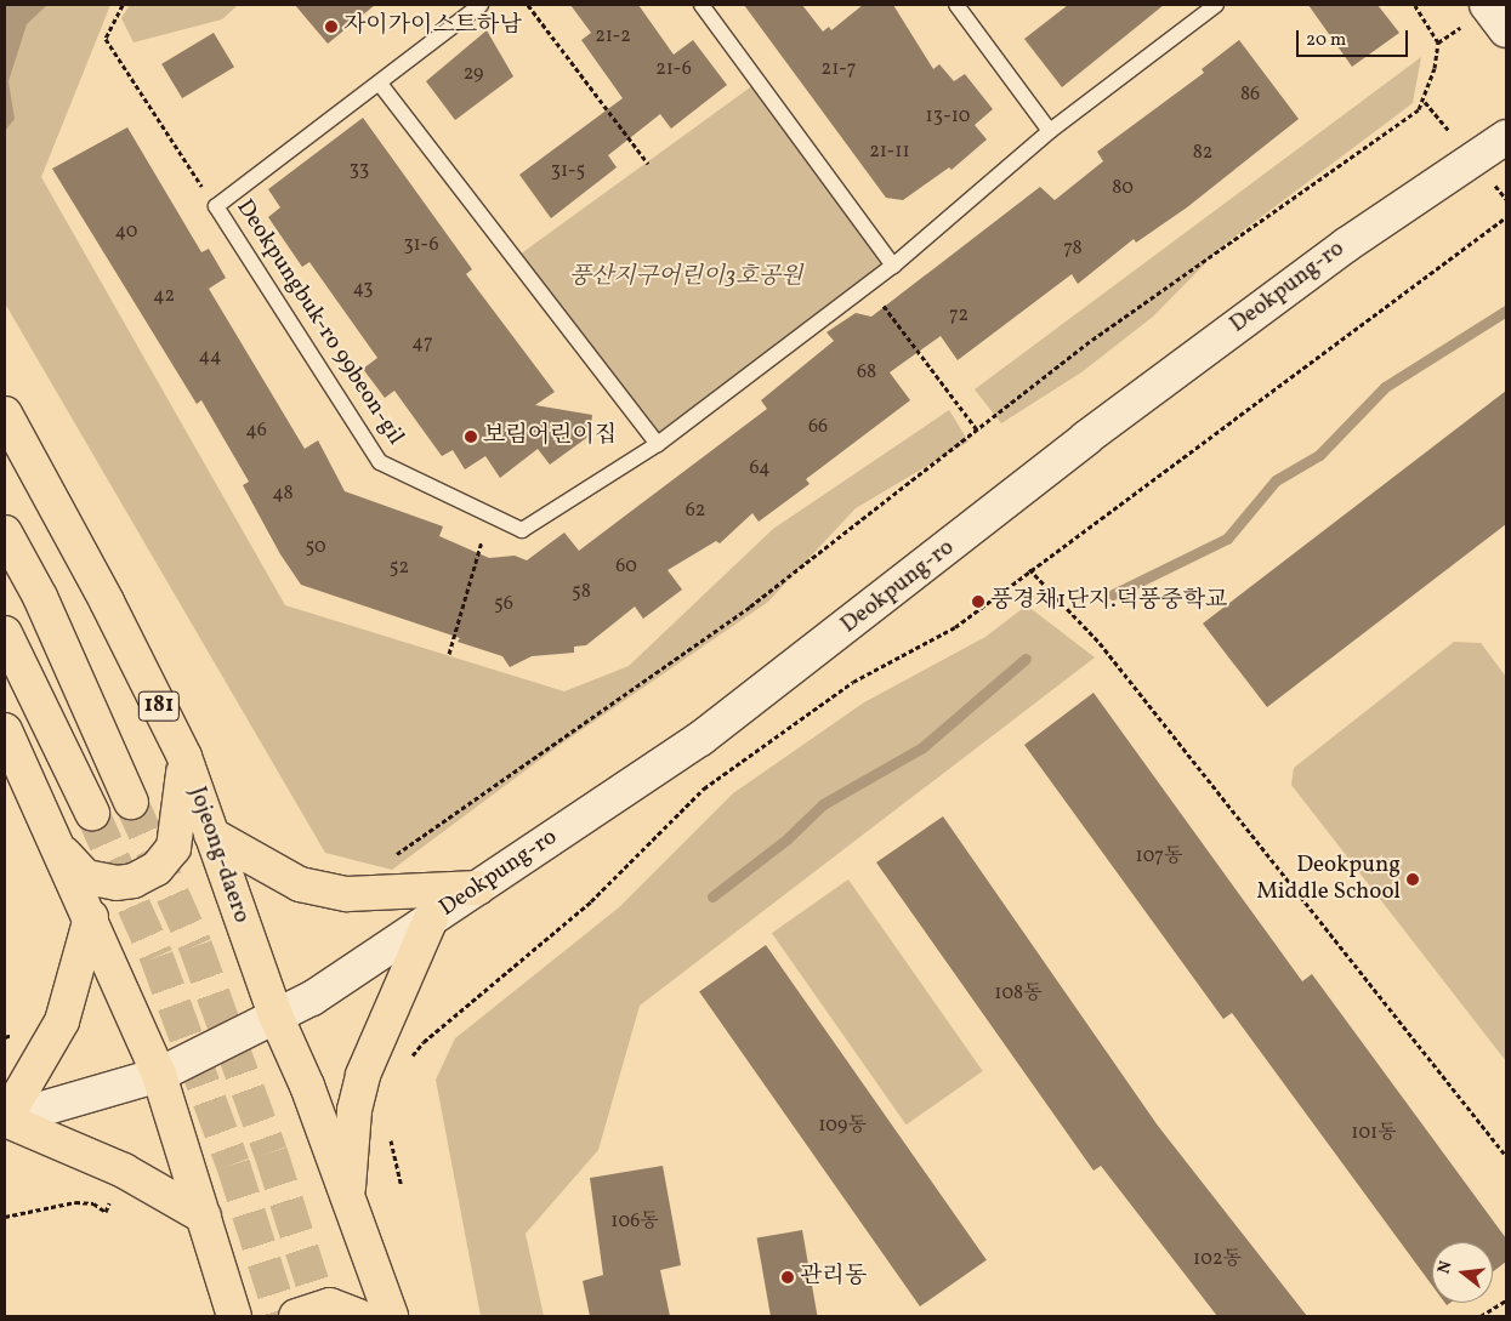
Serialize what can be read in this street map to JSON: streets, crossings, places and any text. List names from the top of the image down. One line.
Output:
{"streets":{"main road":["Deokpung-ro","181","Jojeong-daero"],"lane":["Deokpungbuk-ro 99beon-gil"]},"crossings":[["Deokpung-ro","Jojeong-daero"]],"parks":["풍산지구어린이3호공원"],"places":["자이가이스트하남","보림어린이집","풍경채1단지.덕풍중학교","Deokpung Middle School","관리동"],"house_numbers":["21-2","21-6","21-7","29","86","13-10","21-11","82","33","31-5","80","40","31-6","78","43","42","72","47","44","68","66","46","64","48","62","50","60","52","58","56","107동","108동","109동","101동","106동","102동"],"scale_bar":"20 m","north":"left"}
